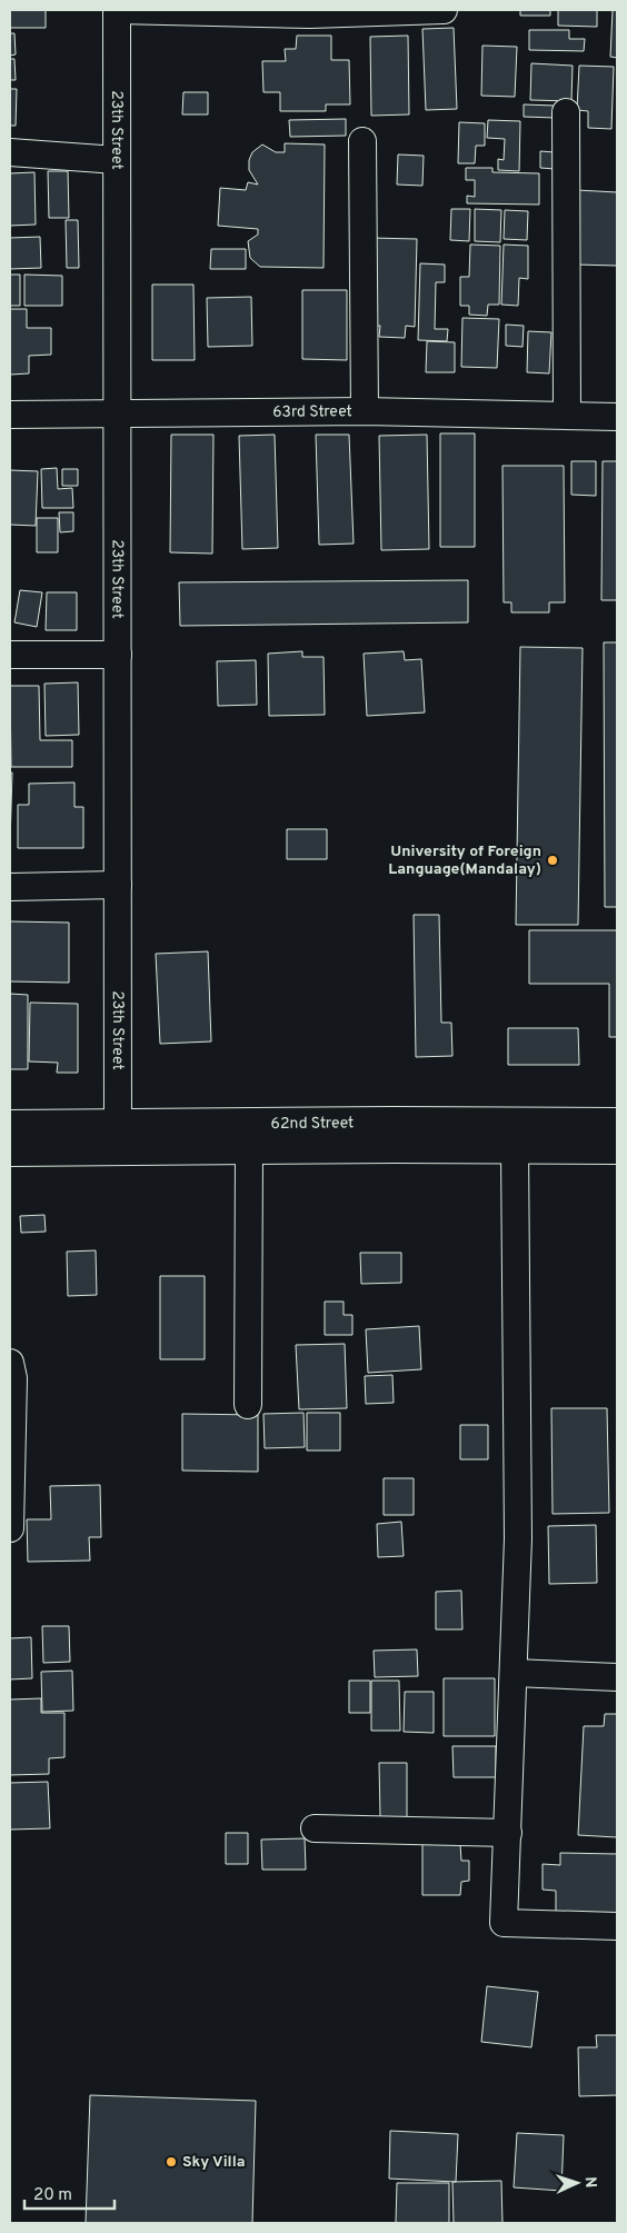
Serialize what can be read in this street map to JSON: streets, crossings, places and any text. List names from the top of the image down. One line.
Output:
{"streets":{"main road":["62nd Street"],"street":["23th Street","63rd Street"]},"crossings":[["23th Street","63rd Street"],["23th Street","62nd Street"]],"places":["University of Foreign Language(Mandalay)","Sky Villa"],"scale_bar":"20 m","north":"right"}
